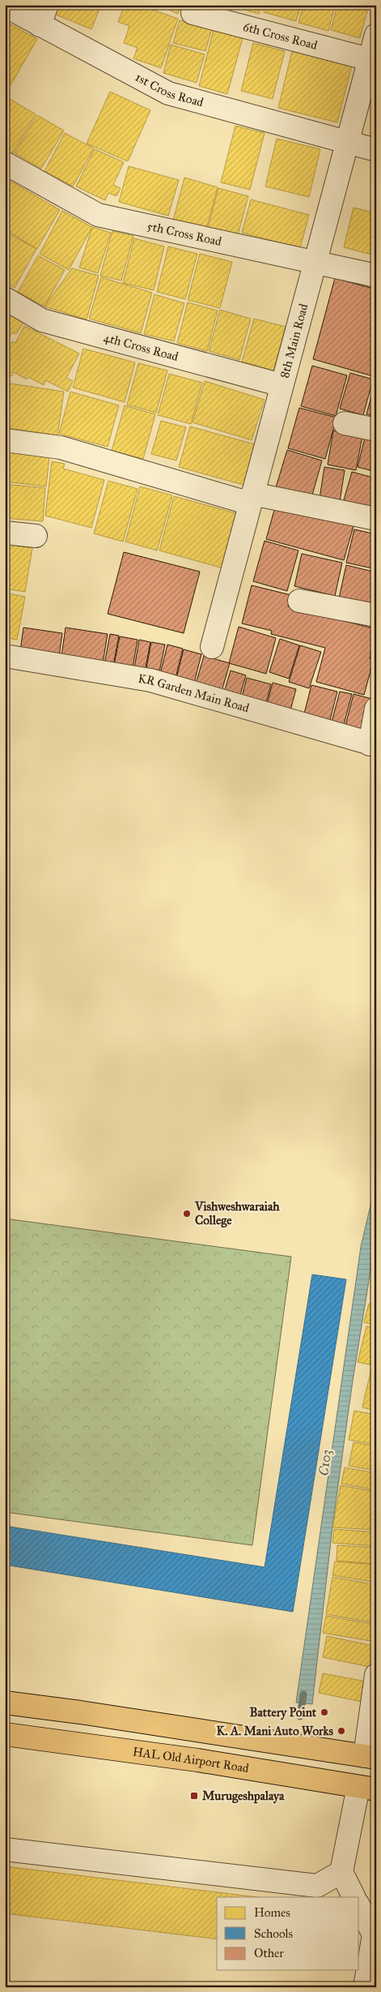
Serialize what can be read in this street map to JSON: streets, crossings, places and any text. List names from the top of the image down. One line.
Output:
{"streets":{"main road":["HAL Old Airport Road"],"street":["6th Cross Road","1st Cross Road","5th Cross Road","8th Main Road","4th Cross Road","KR Garden Main Road"]},"crossings":[["6th Cross Road","8th Main Road"],["1st Cross Road","8th Main Road"],["5th Cross Road","8th Main Road"],["8th Main Road","4th Cross Road"]],"water":["C103"],"places":{"other":["Vishweshwaraiah College","Battery Point","K. A. Mani Auto Works"],"transit":["Murugeshpalaya"]},"legend":["Homes","Schools","Other"]}
